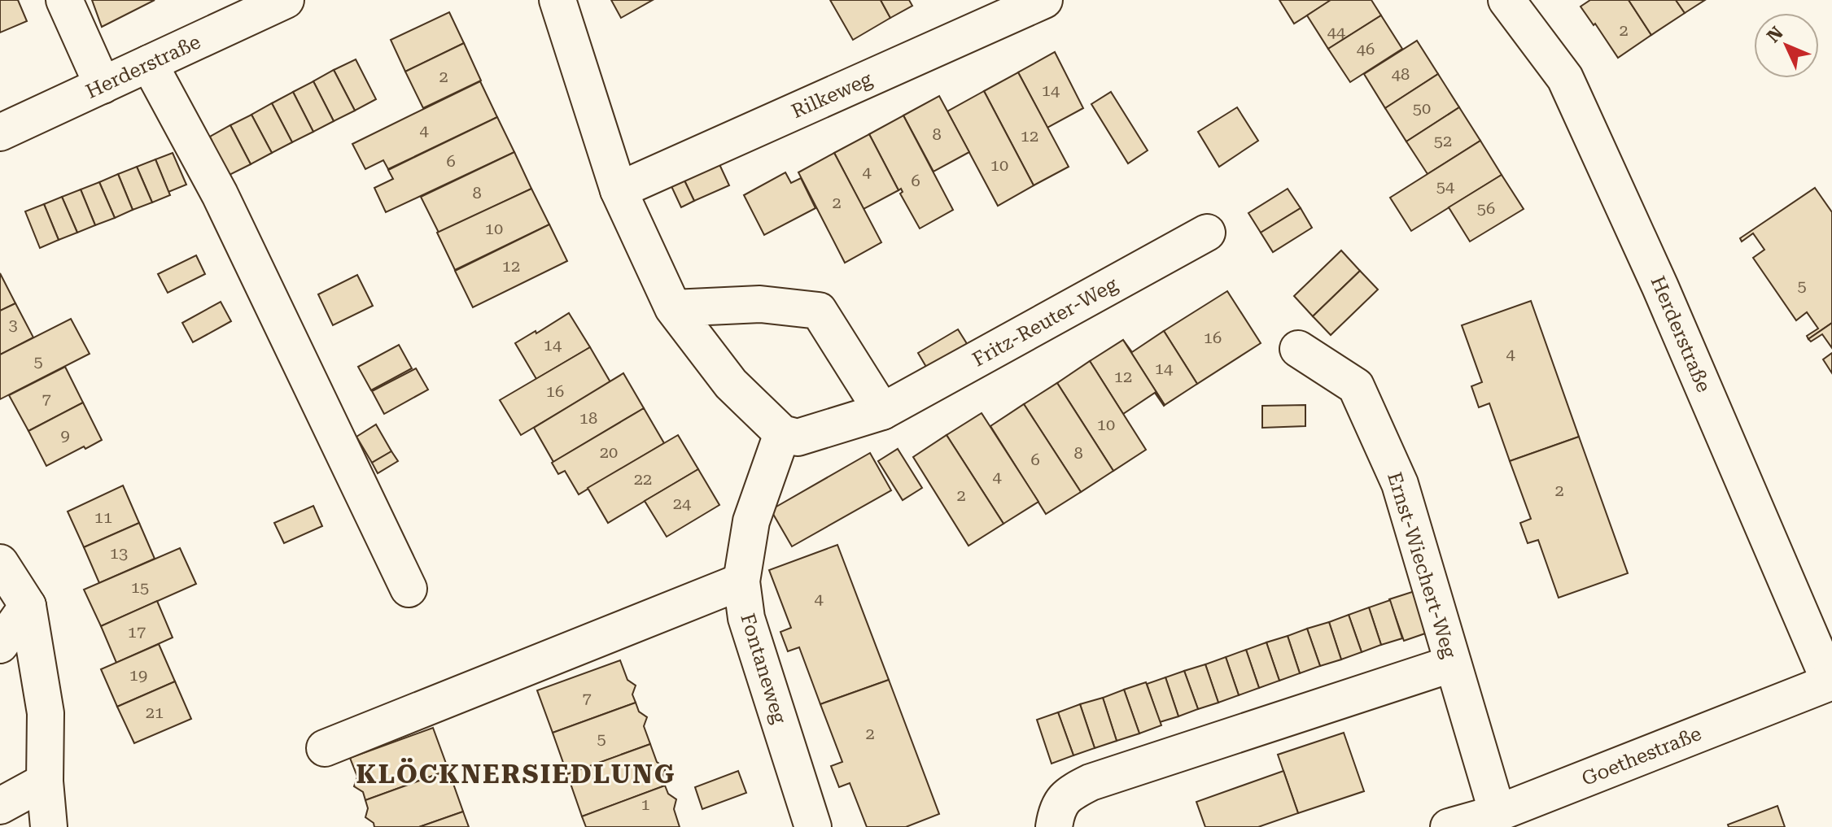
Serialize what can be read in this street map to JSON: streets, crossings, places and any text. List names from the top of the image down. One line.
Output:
{"streets":{"street":["Herderstraße","Rilkeweg","Fritz-Reuter-Weg","Ernst-Wiechert-Weg","Fontaneweg","Goethestraße"]},"crossings":[["Herderstraße","Goethestraße"],["Fritz-Reuter-Weg","Fontaneweg"],["Ernst-Wiechert-Weg","Goethestraße"]],"districts":["KLÖCKNERSIEDLUNG"],"house_numbers":["2","44","46","48","2","14","50","4","8","12","52","6","10","4","6","54","8","2","56","10","12","5","3","16","14","4","5","14","12","16","7","18","10","9","20","8","6","4","22","2","2","24","11","13","15","4","17","19","7","21","2","5","1"],"north":"top left"}
